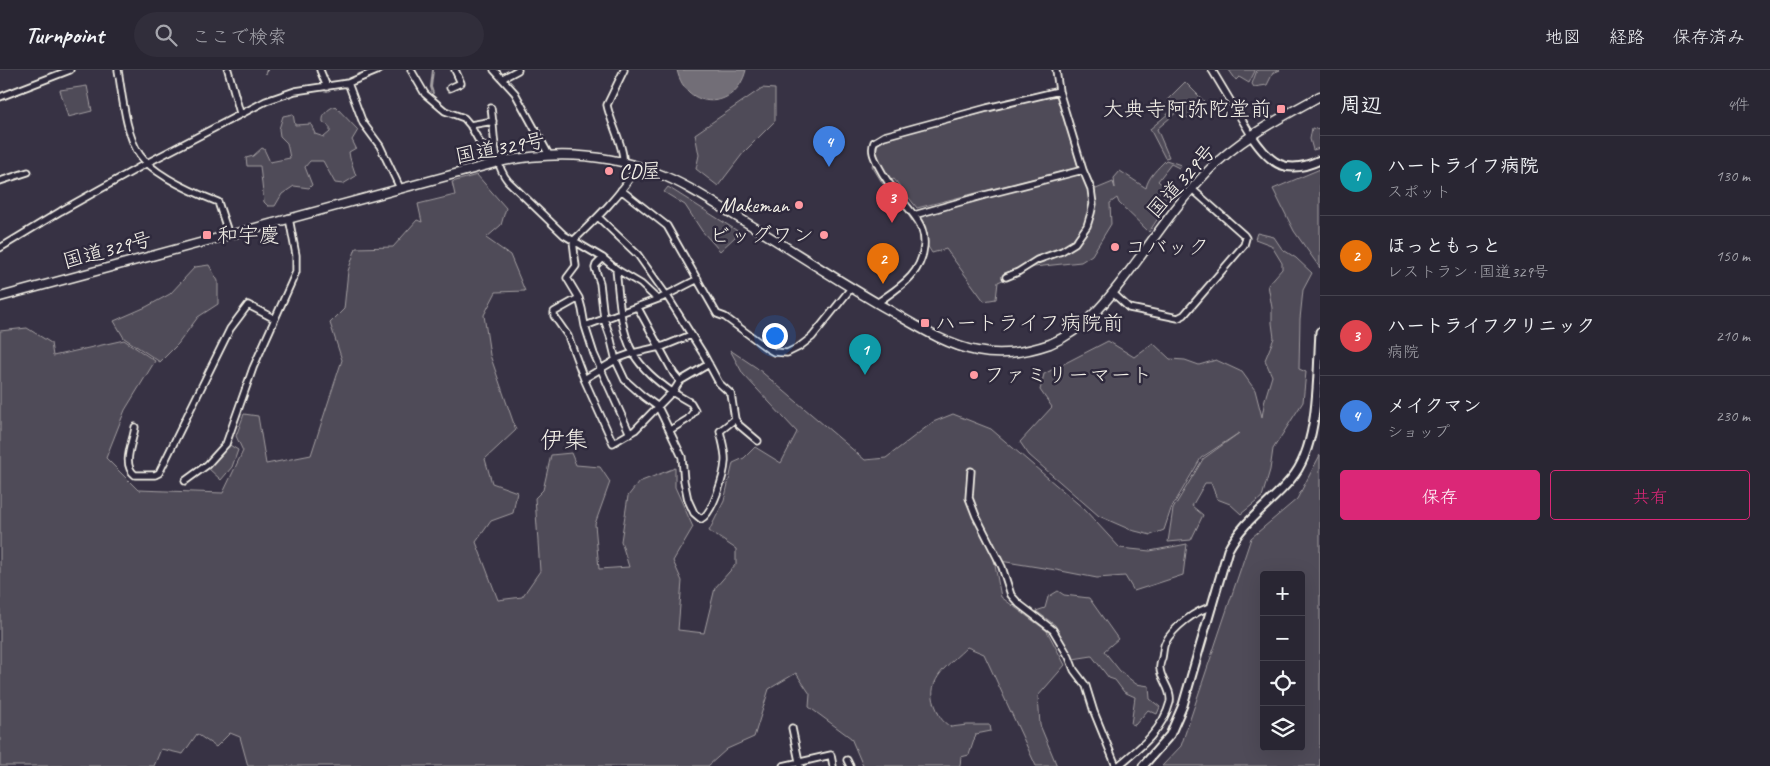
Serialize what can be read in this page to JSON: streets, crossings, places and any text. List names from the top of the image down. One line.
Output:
{"streets":{"highway":["国道329号"]},"districts":["伊集"],"places":{"transit":["大典寺阿弥陀堂前","和宇慶","ハートライフ病院前"],"other":["CD屋","Makeman","ビッグワン","コバック","ファミリーマート"]},"page":{"header":"Turnpoint","search":"ここで検索","nav":["地図","経路","保存済み"],"heading":["周辺","4件"],"pins":["4","3","2","1"],"list":[{"mark":"1","name":"ハートライフ病院","note":"スポット","value":"130 m"},{"mark":"2","name":"ほっともっと","note":"レストラン · 国道329号","value":"150 m"},{"mark":"3","name":"ハートライフクリニック","note":"病院","value":"210 m"},{"mark":"4","name":"メイクマン","note":"ショップ","value":"230 m"}],"buttons":["保存","共有"],"map_buttons":["+","−"]}}
